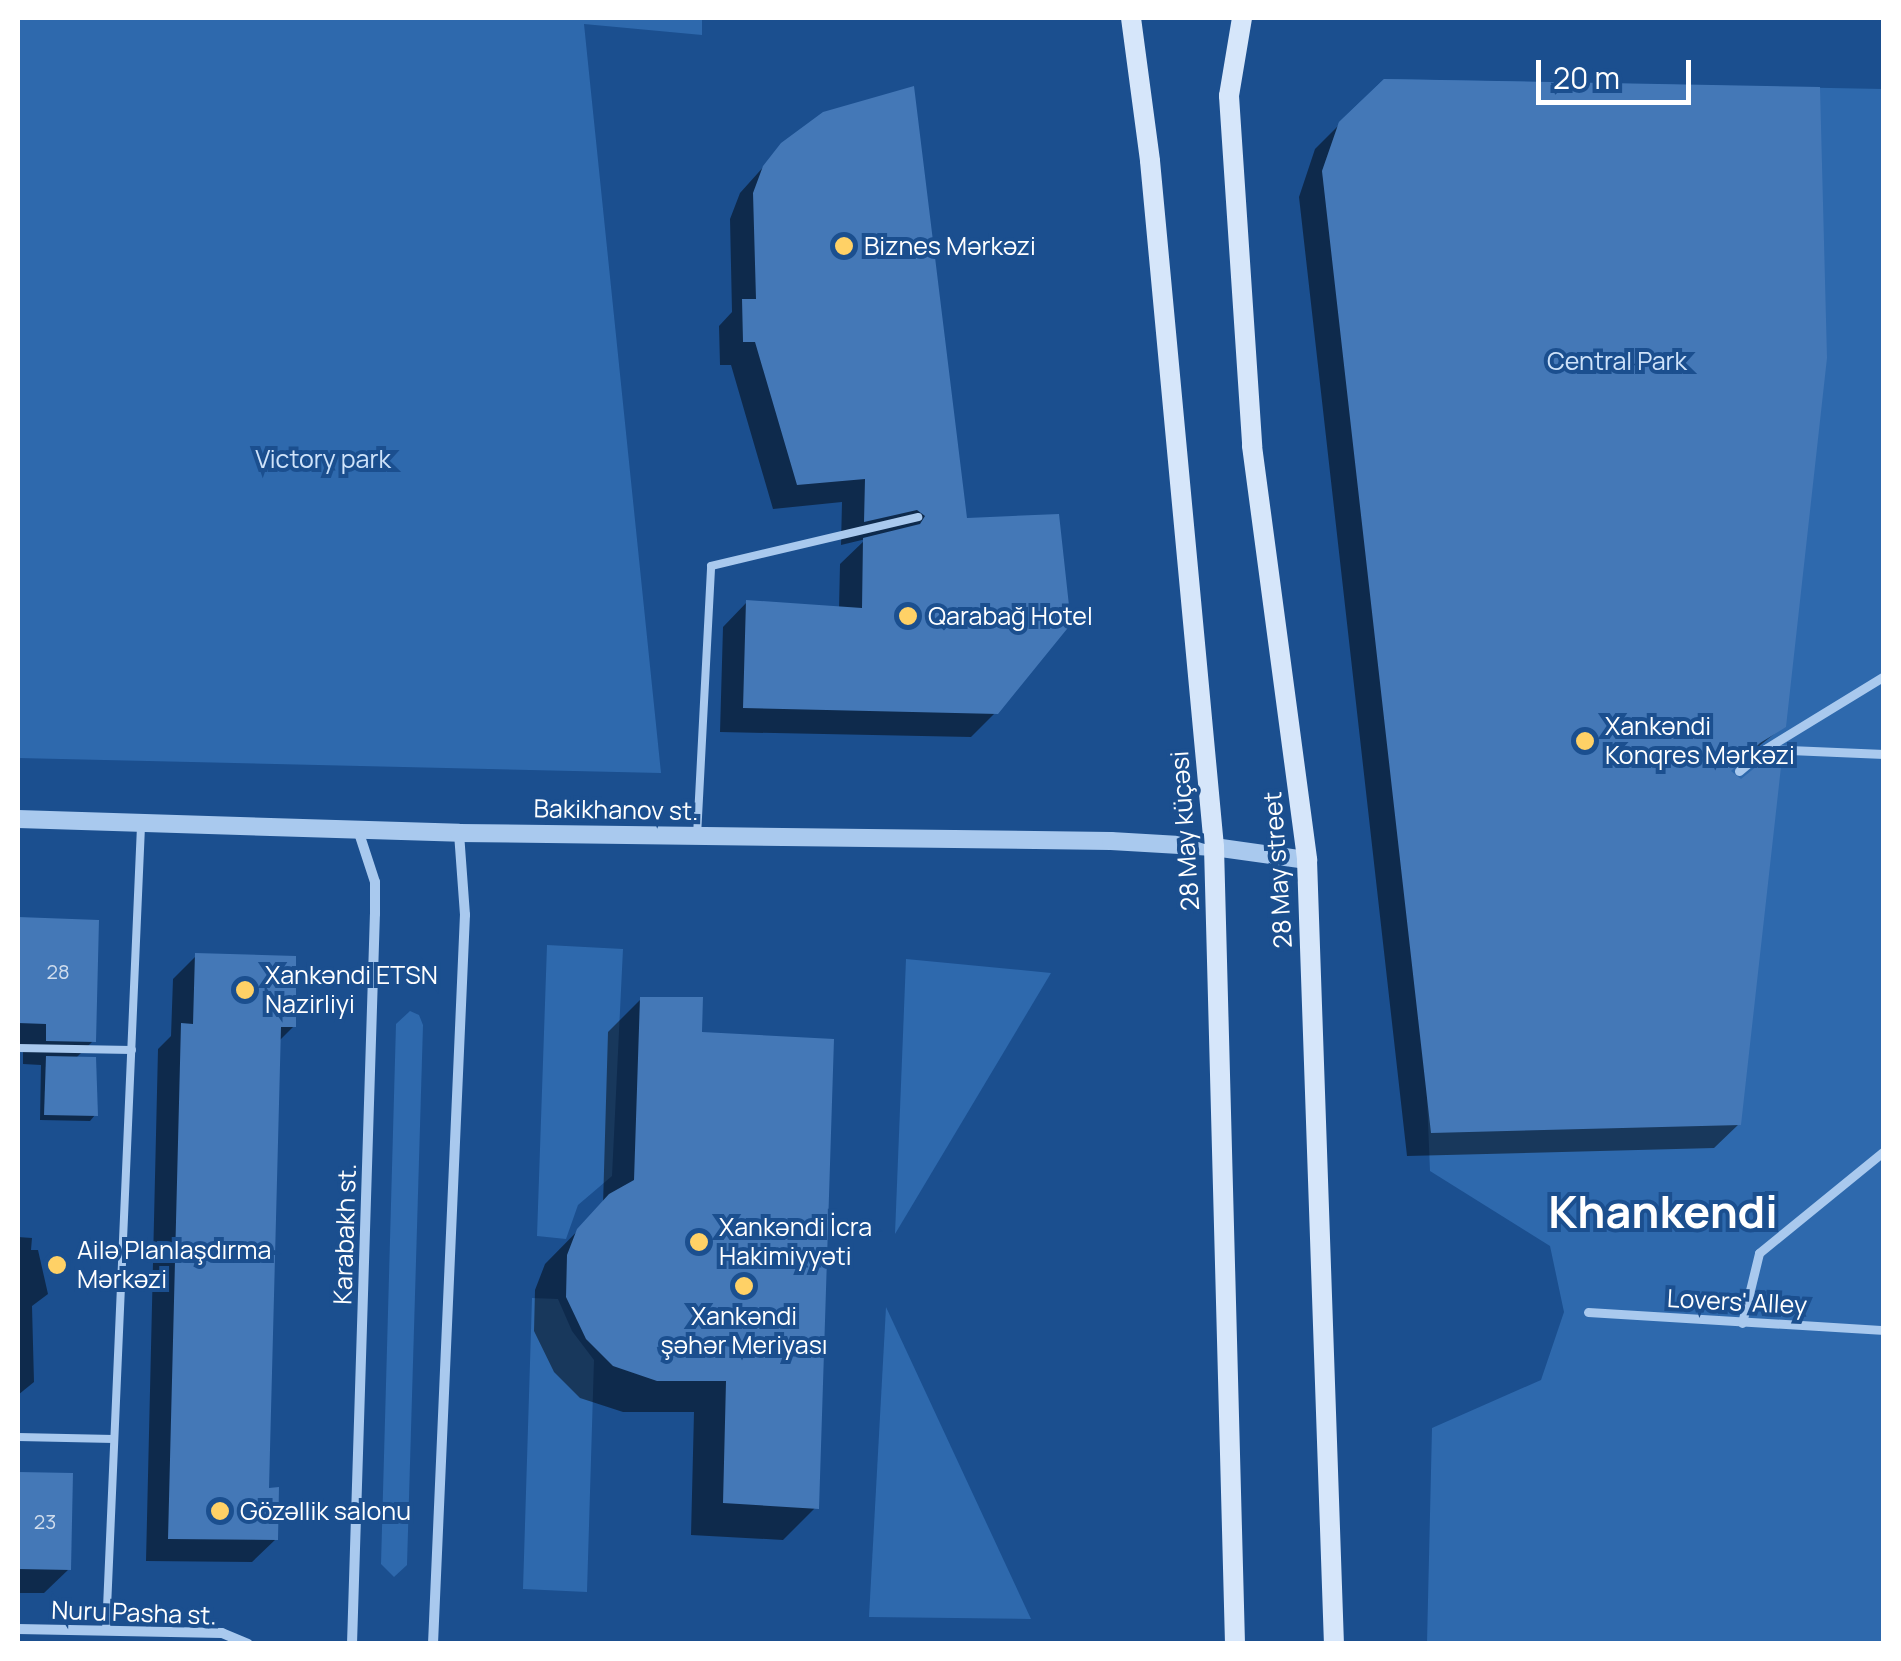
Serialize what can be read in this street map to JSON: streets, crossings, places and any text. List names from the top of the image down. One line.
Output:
{"streets":{"main road":["28 May küçəsi","28 May street"],"street":["Bakikhanov st.","Karabakh st.","Lovers' Alley","Nuru Pasha st."]},"crossings":[["Bakikhanov st.","28 May küçəsi"],["Bakikhanov st.","28 May street"],["Bakikhanov st.","Karabakh st."]],"districts":["Khankendi"],"parks":["Central Park","Victory park"],"places":["Biznes Mərkəzi","Qarabağ Hotel","Xankəndi Konqres Mərkəzi","Xankəndi ETSN Nazirliyi","Xankəndi İcra Hakimiyyəti","Ailə Planlaşdırma Mərkəzi","Xankəndi şəhər Meriyası","Gözəllik salonu"],"house_numbers":["28","23"],"scale_bar":"20 m"}
